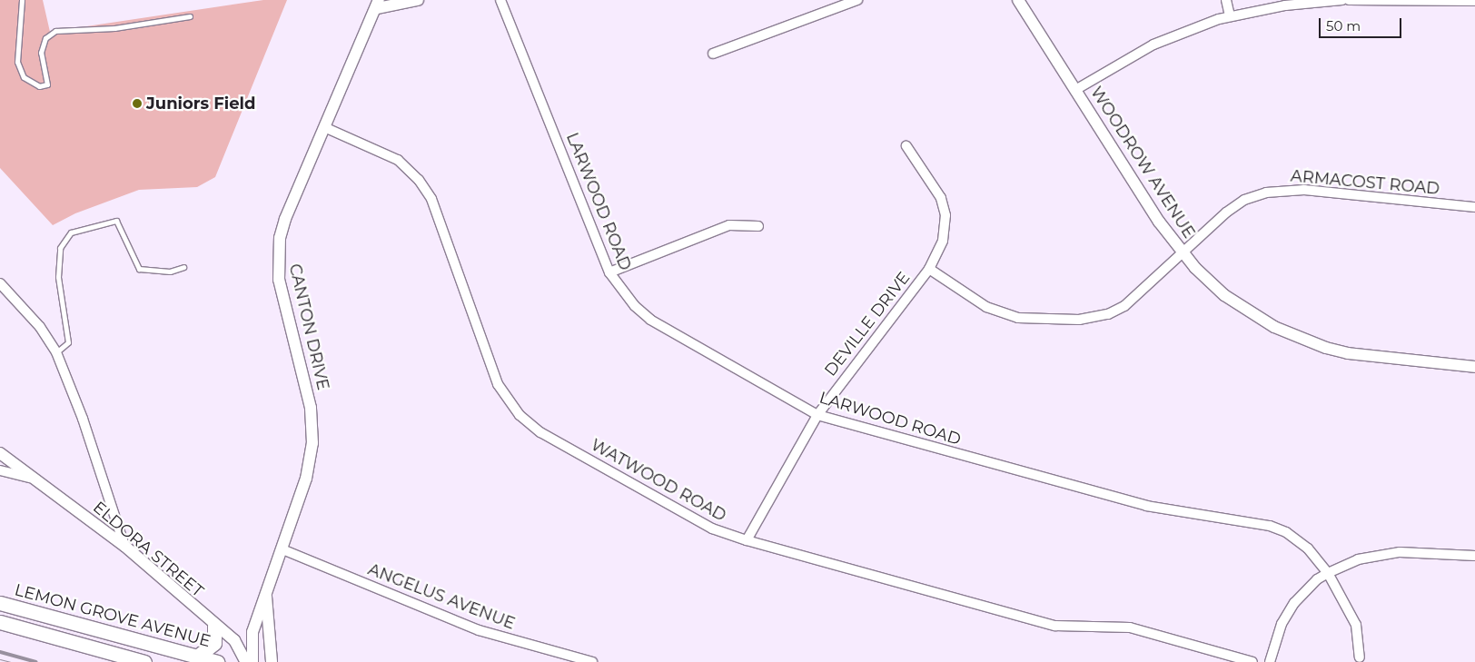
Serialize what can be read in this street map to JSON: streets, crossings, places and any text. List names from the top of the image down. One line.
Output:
{"streets":{"main road":["LEMON GROVE AVENUE"],"street":["WOODROW AVENUE","ARMACOST ROAD","LARWOOD ROAD","DEVILLE DRIVE","CANTON DRIVE","WATWOOD ROAD","ELDORA STREET","ANGELUS AVENUE"]},"crossings":[["WOODROW AVENUE","ARMACOST ROAD"],["ARMACOST ROAD","DEVILLE DRIVE"],["LARWOOD ROAD","DEVILLE DRIVE"],["DEVILLE DRIVE","WATWOOD ROAD"],["CANTON DRIVE","WATWOOD ROAD"],["CANTON DRIVE","ANGELUS AVENUE"]],"places":["Juniors Field"],"scale_bar":"50 m"}
